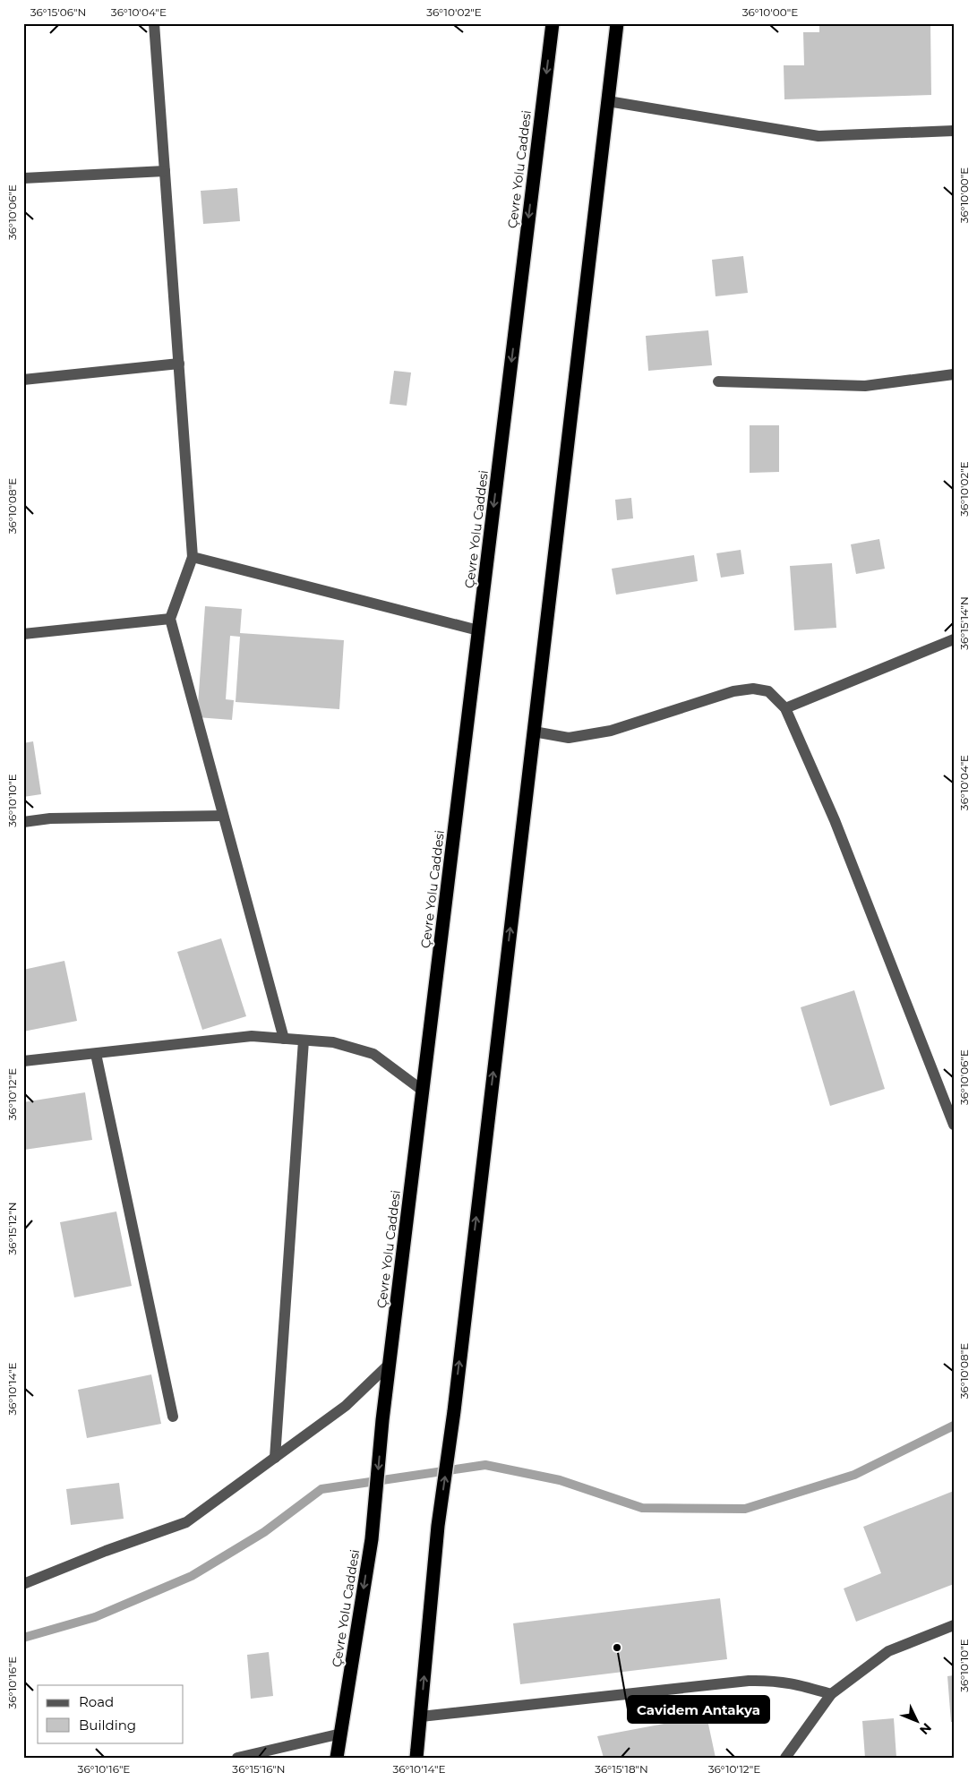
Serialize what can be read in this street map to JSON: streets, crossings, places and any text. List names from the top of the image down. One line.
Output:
{"streets":{"highway":["Çevre Yolu Caddesi"]},"places":["Cavidem Antakya"],"legend":["Road","Building"],"north":"bottom right","coordinates":["36°15'06\"N","36°10'04\"E","36°10'02\"E","36°10'00\"E","36°10'06\"E","36°10'08\"E","36°15'14\"N","36°10'10\"E","36°10'12\"E","36°15'12\"N","36°10'14\"E","36°10'16\"E","36°15'16\"N","36°15'18\"N"]}
